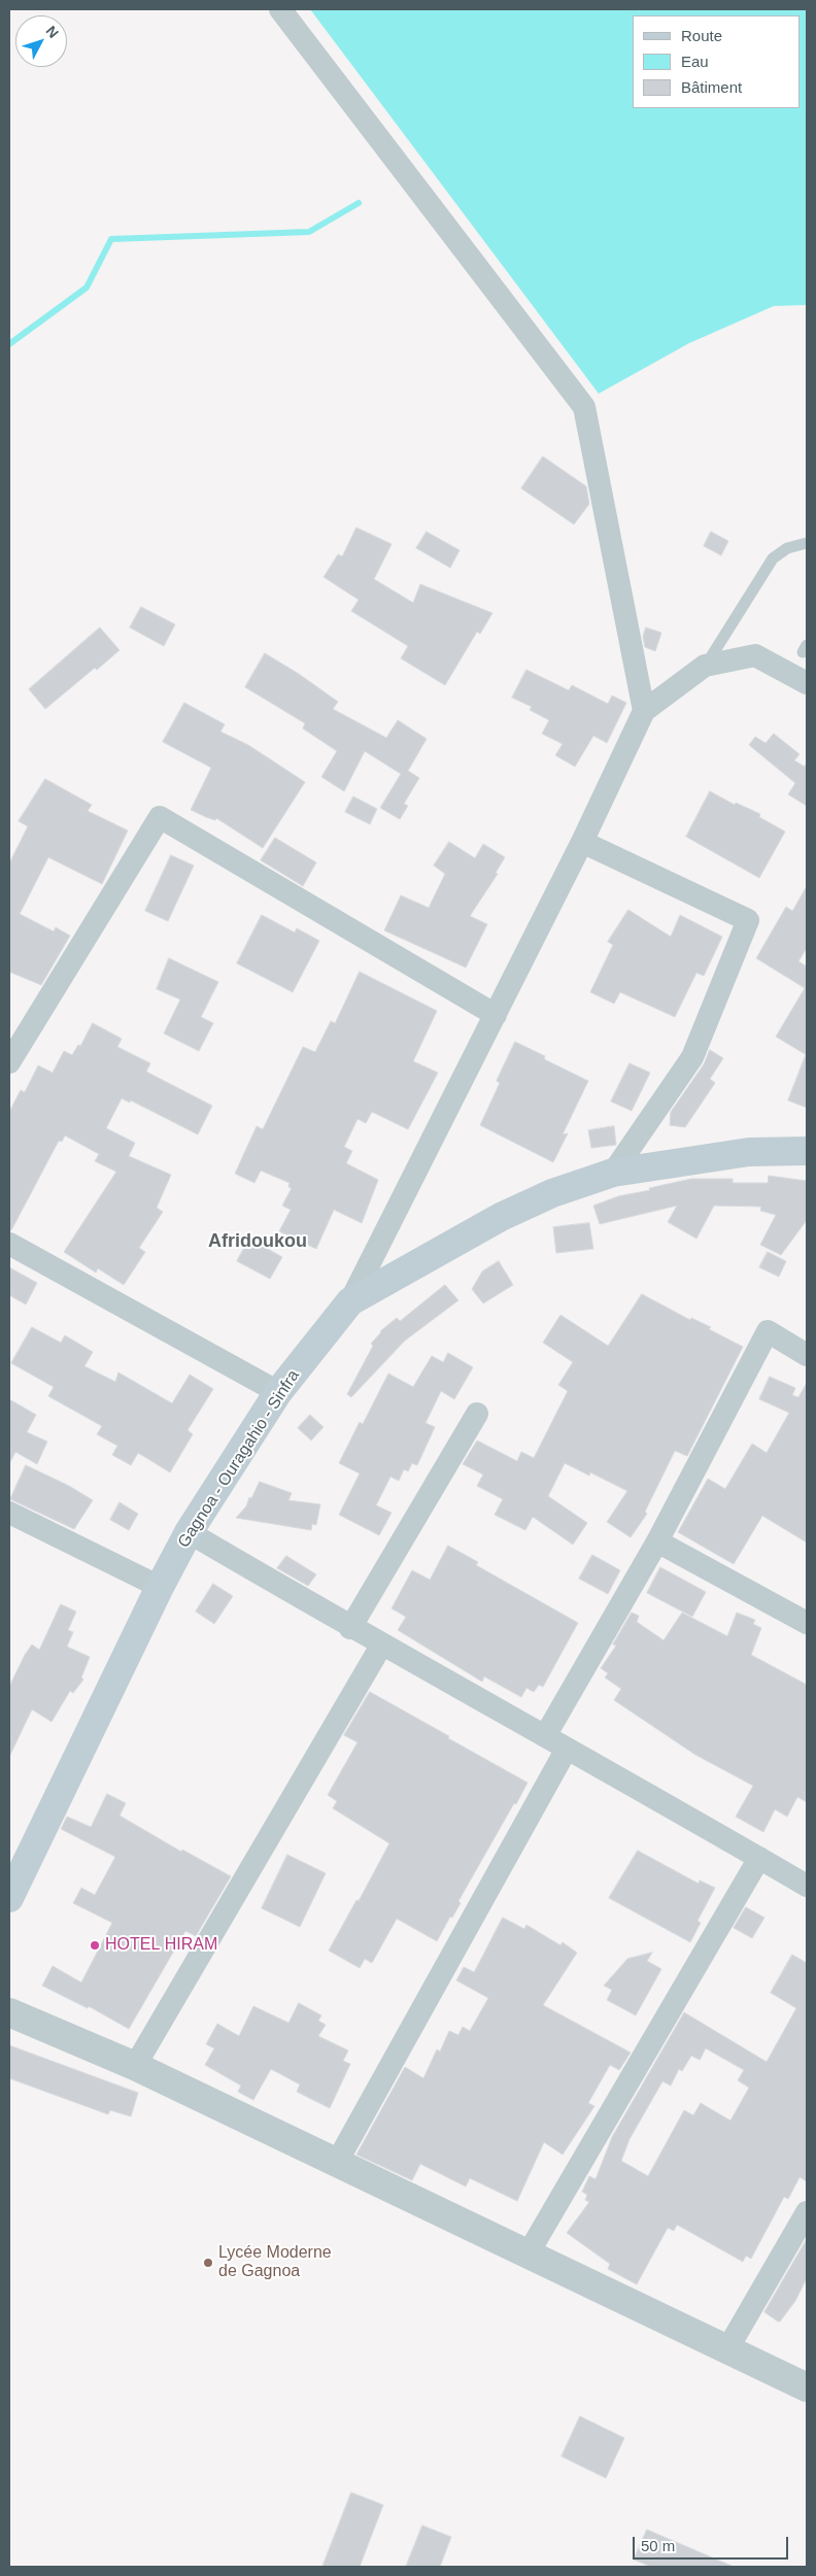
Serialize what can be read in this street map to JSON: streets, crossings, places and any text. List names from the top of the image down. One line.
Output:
{"streets":{"main road":["Gagnoa - Ouragahio - Sinfra"]},"districts":["Afridoukou"],"places":["HOTEL HIRAM","Lycée Moderne de Gagnoa"],"legend":["Route","Eau","Bâtiment"],"scale_bar":"50 m","north":"top right"}
